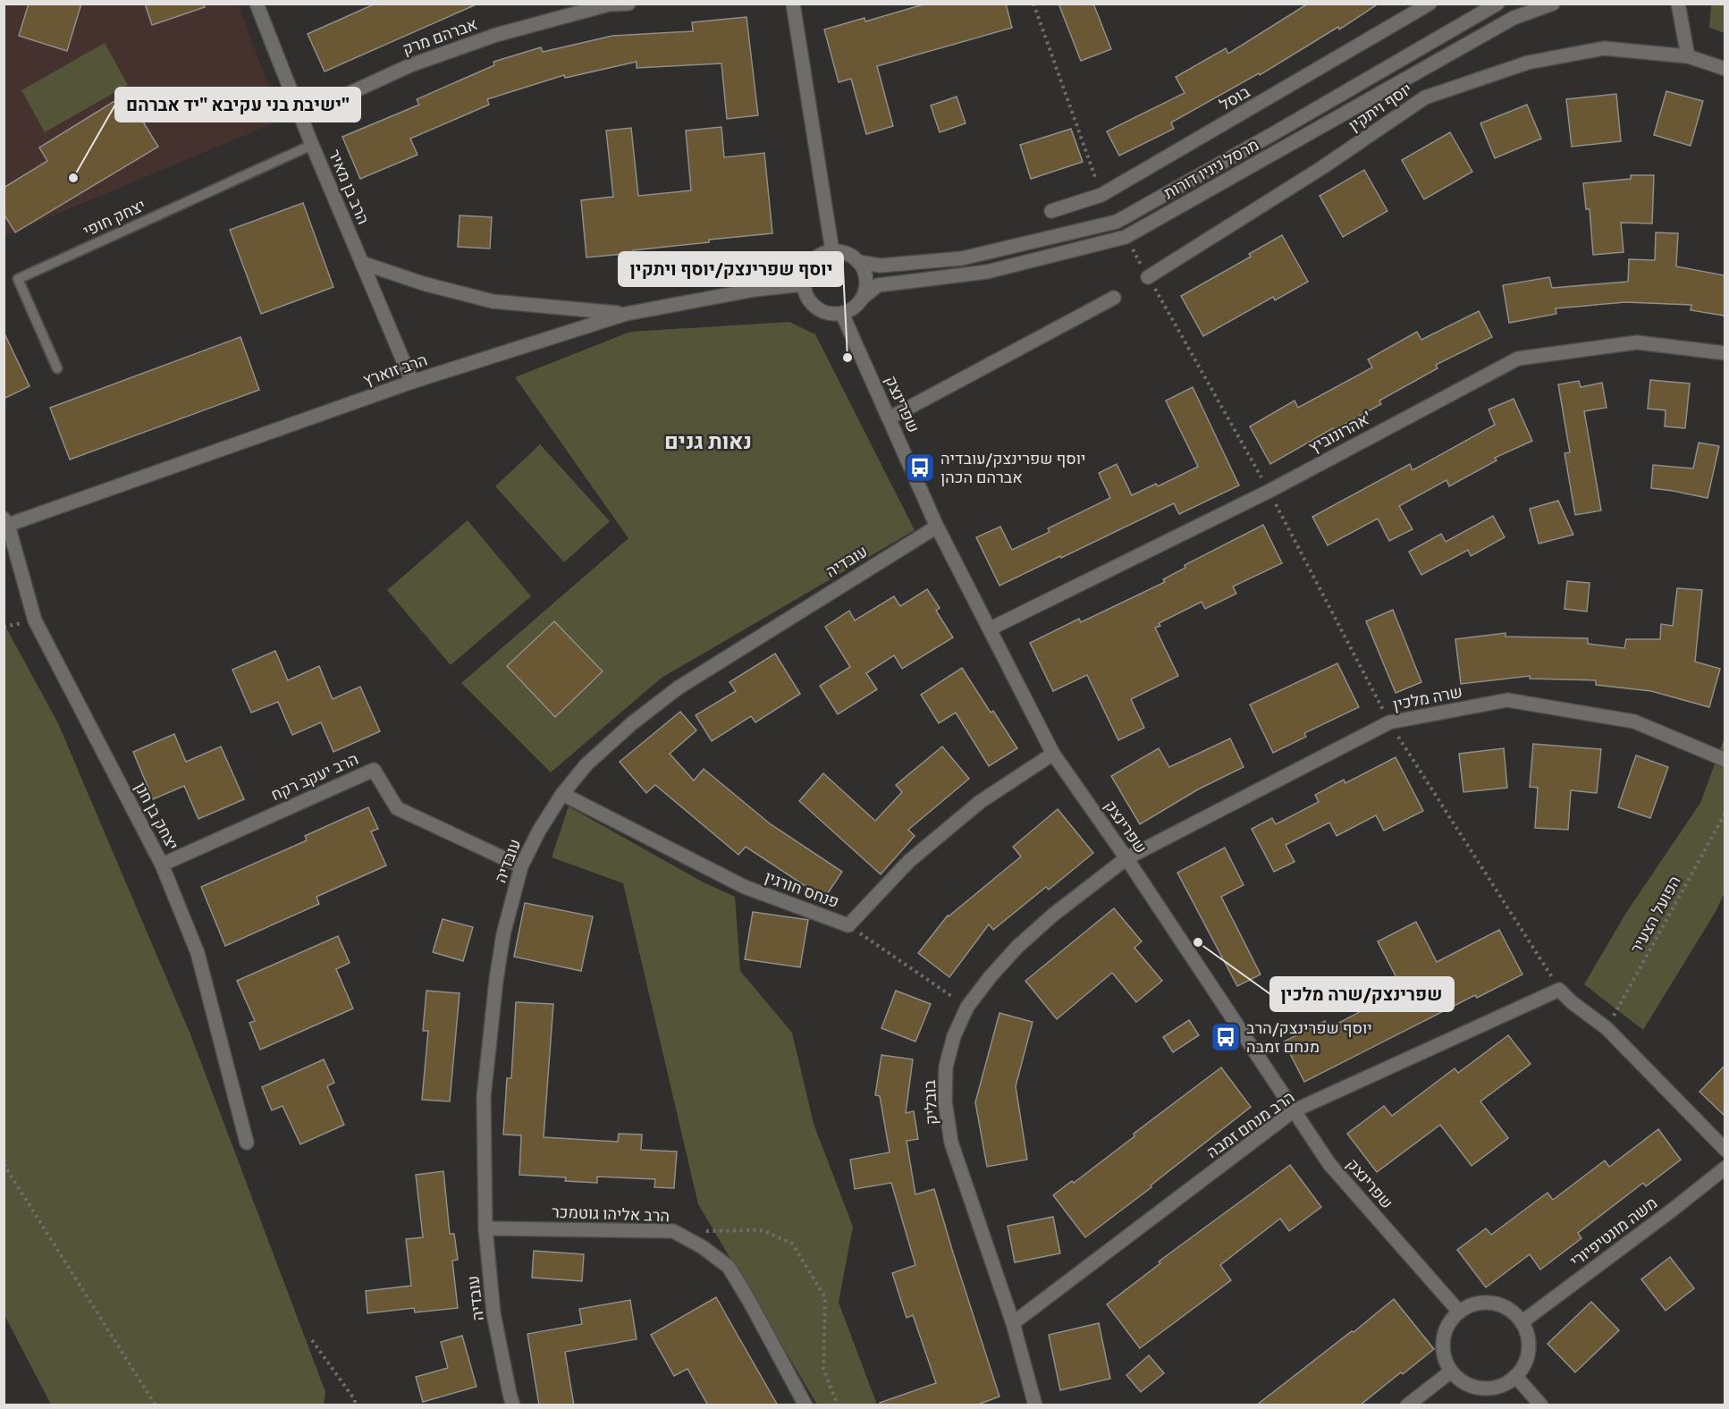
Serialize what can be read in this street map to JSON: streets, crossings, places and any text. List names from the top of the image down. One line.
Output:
{"streets":{"street":["אברהם מרק","בוסל","יוסף ויתקין","מרסל ניניו דורות","הרב בן מאיר","הרב זוארץ","שפרינצק","אהרונוביץ'","עובדיה","שרה מלכין","הרב יעקב רקח","יצחק בן חנן","פנחס חורגין","בובליק","הרב מנחם זמבה","הרב אליהו גוטמכר","משה מונטיפיורי"],"lane":["יצחק חופי"],"path":["הפועל הצעיר"]},"crossings":[["אברהם מרק","הרב בן מאיר"],["מרסל ניניו דורות","הרב זוארץ"],["מרסל ניניו דורות","שפרינצק"],["הרב בן מאיר","יצחק חופי"],["הרב בן מאיר","הרב זוארץ"],["הרב זוארץ","שפרינצק"],["הרב זוארץ","יצחק בן חנן"],["שפרינצק","אהרונוביץ'"],["שפרינצק","עובדיה"],["שפרינצק","שרה מלכין"],["שפרינצק","פנחס חורגין"],["שפרינצק","בובליק"],["שפרינצק","הרב מנחם זמבה"],["שפרינצק","משה מונטיפיורי"],["עובדיה","הרב יעקב רקח"],["עובדיה","פנחס חורגין"],["עובדיה","הרב אליהו גוטמכר"],["שרה מלכין","בובליק"],["הרב יעקב רקח","יצחק בן חנן"],["בובליק","הרב מנחם זמבה"]],"districts":["נאות גנים"],"places":{"other":["ישיבת בני עקיבא \"יד אברהם\"","יוסף שפרינצק/יוסף ויתקין","שפרינצק/שרה מלכין"],"bus stop":["יוסף שפרינצק/עובדיה אברהם הכהן","יוסף שפרינצק/הרב מנחם זמבה"]}}
